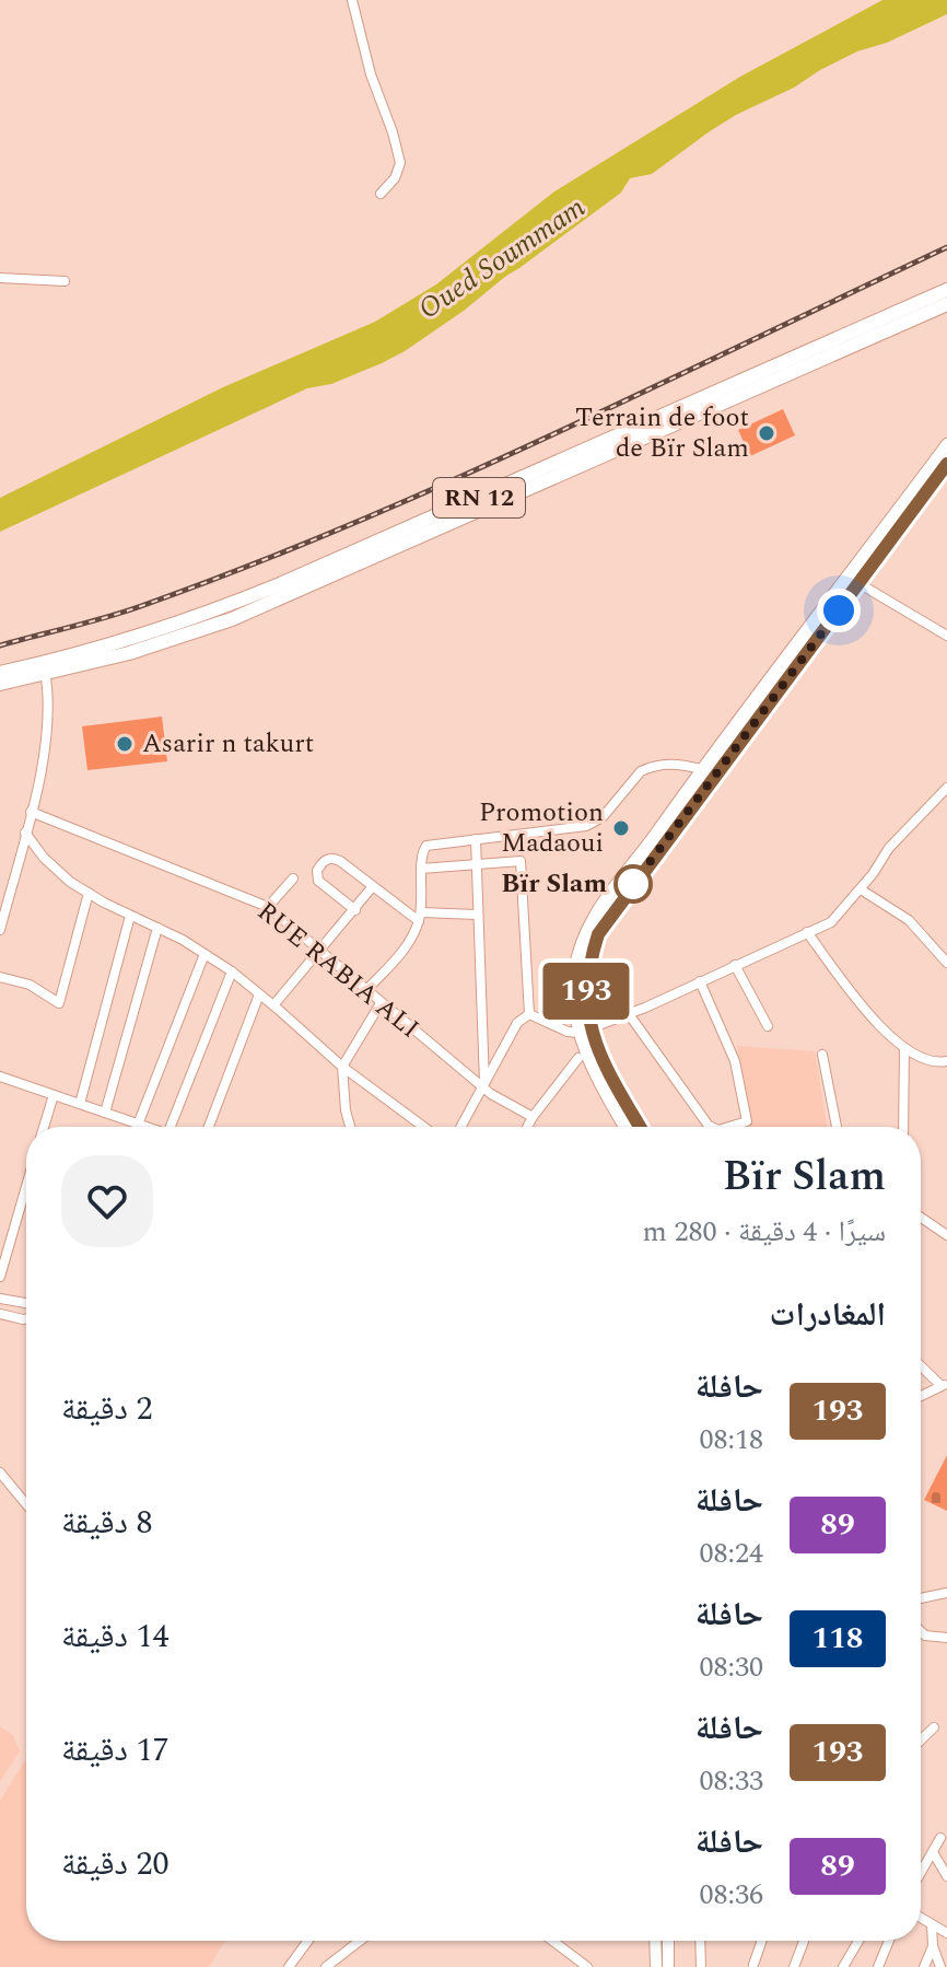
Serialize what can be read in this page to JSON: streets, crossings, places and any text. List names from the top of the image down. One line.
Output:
{"streets":{"highway":["RN 12"],"street":["RUE RABIA ALI"]},"water":["Oued Soummam"],"places":["Terrain de foot de Bïr Slam","Asarir n takurt","Promotion Madaoui","Bïr Slam"],"lines":["bus line 193"],"page":{"on_map":"193","heading":[["Bïr Slam","سيرًا · 4 دقيقة · 280 m"],"المغادرات"],"list":[{"mark":"193","name":"حافلة","note":"08:18","value":"2 دقيقة"},{"mark":"89","name":"حافلة","note":"08:24","value":"8 دقيقة"},{"mark":"118","name":"حافلة","note":"08:30","value":"14 دقيقة"},{"mark":"193","name":"حافلة","note":"08:33","value":"17 دقيقة"},{"mark":"89","name":"حافلة","note":"08:36","value":"20 دقيقة"}]}}
